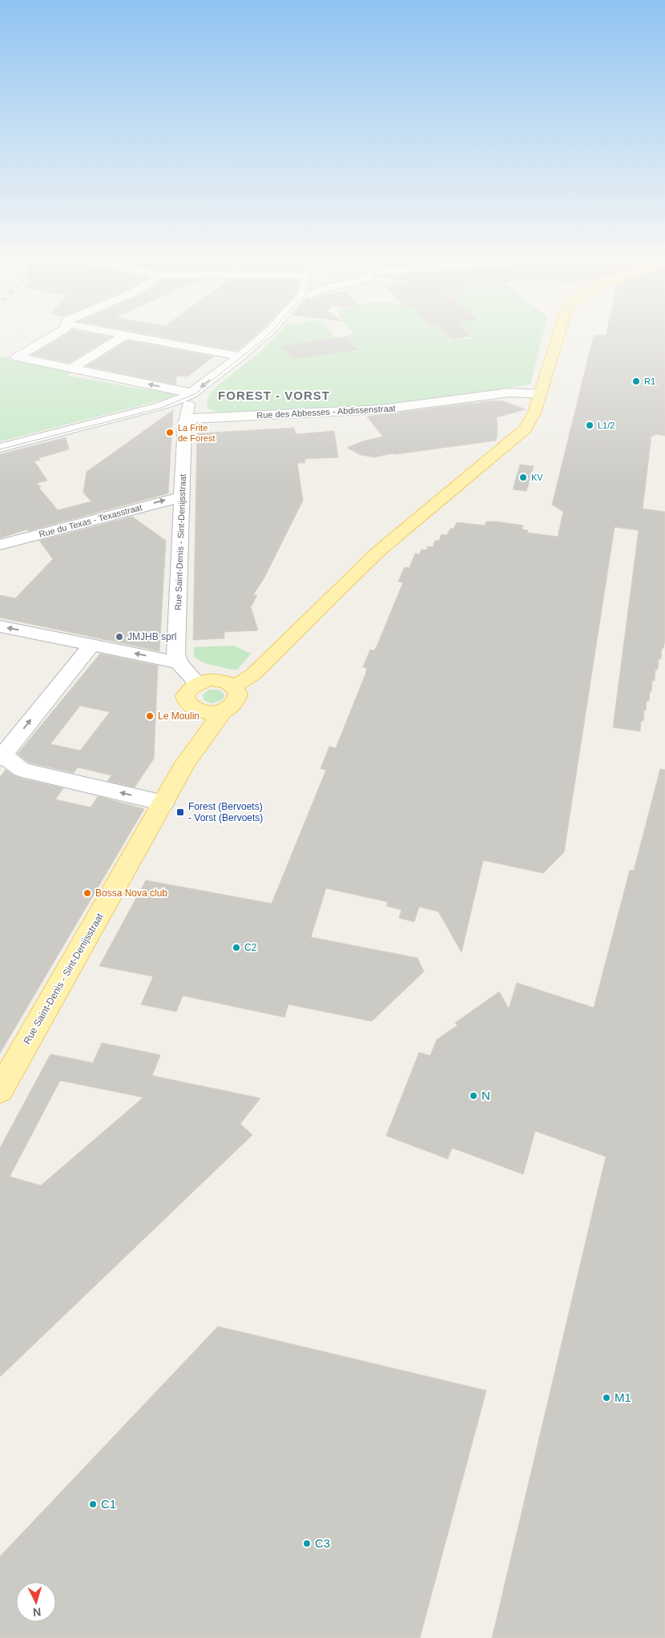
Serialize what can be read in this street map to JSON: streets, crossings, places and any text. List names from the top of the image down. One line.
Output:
{"streets":{"main road":["Rue Saint-Denis - Sint-Denijsstraat"],"street":["Rue des Abbesses - Abdissenstraat","Rue du Texas - Texasstraat"]},"crossings":[["Rue des Abbesses - Abdissenstraat","Rue Saint-Denis - Sint-Denijsstraat"],["Rue du Texas - Texasstraat","Rue Saint-Denis - Sint-Denijsstraat"]],"districts":["FOREST - VORST"],"places":{"other":["R1","L1/2","La Frite de Forest","KV","JMJHB sprl","Le Moulin","Bossa Nova club","C2","N","M1","C1","C3"],"transit":["Forest (Bervoets) - Vorst (Bervoets)"]},"north":"bottom"}
